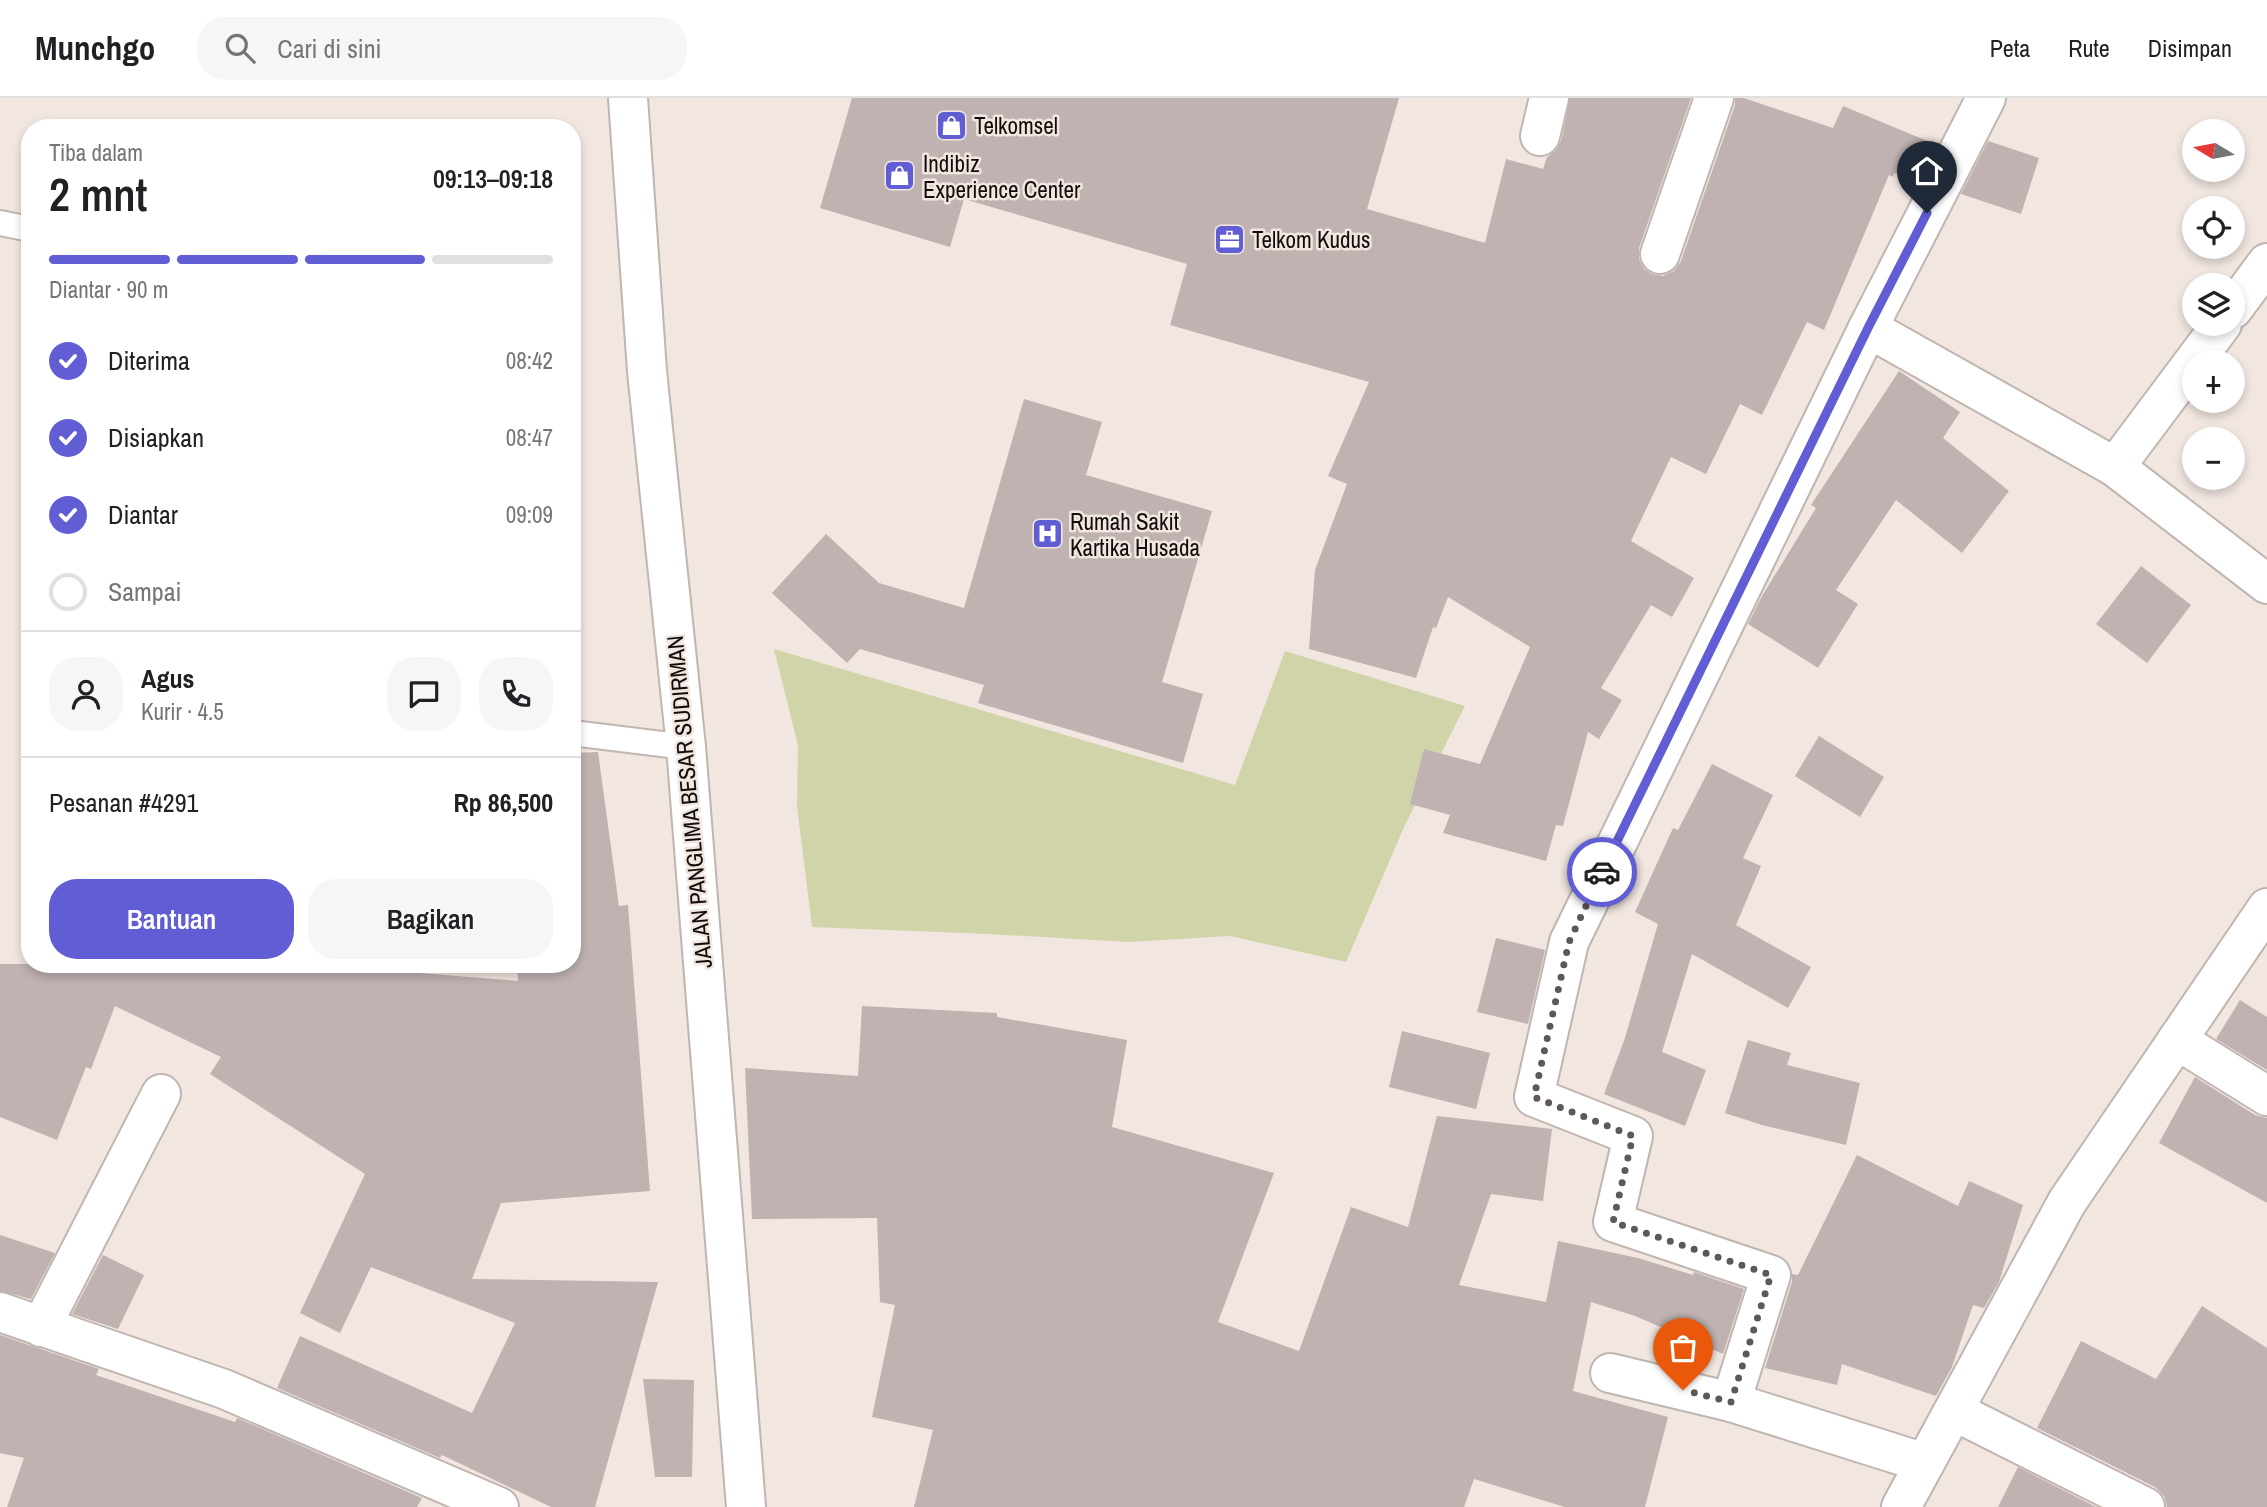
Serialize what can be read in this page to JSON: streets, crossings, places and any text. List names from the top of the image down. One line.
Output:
{"streets":{"street":["JALAN PANGLIMA BESAR SUDIRMAN"]},"places":{"shop":["Telkomsel","Indibiz Experience Center"],"office":["Telkom Kudus"],"hospital":["Rumah Sakit Kartika Husada"]},"north":"left","page":{"header":"Munchgo","search":"Cari di sini","nav":["Peta","Rute","Disimpan"],"map_buttons":["+","−"],"heading":["2 mnt","Tiba dalam","09:13–09:18"],"panel":["Agus","Kurir · 4.5","Pesanan #4291","Rp 86,500"],"bar":"Diantar · 90 m","list":[["Diterima","08:42"],["Disiapkan","08:47"],["Diantar","09:09"],"Sampai"],"buttons":["Bantuan","Bagikan"]}}
